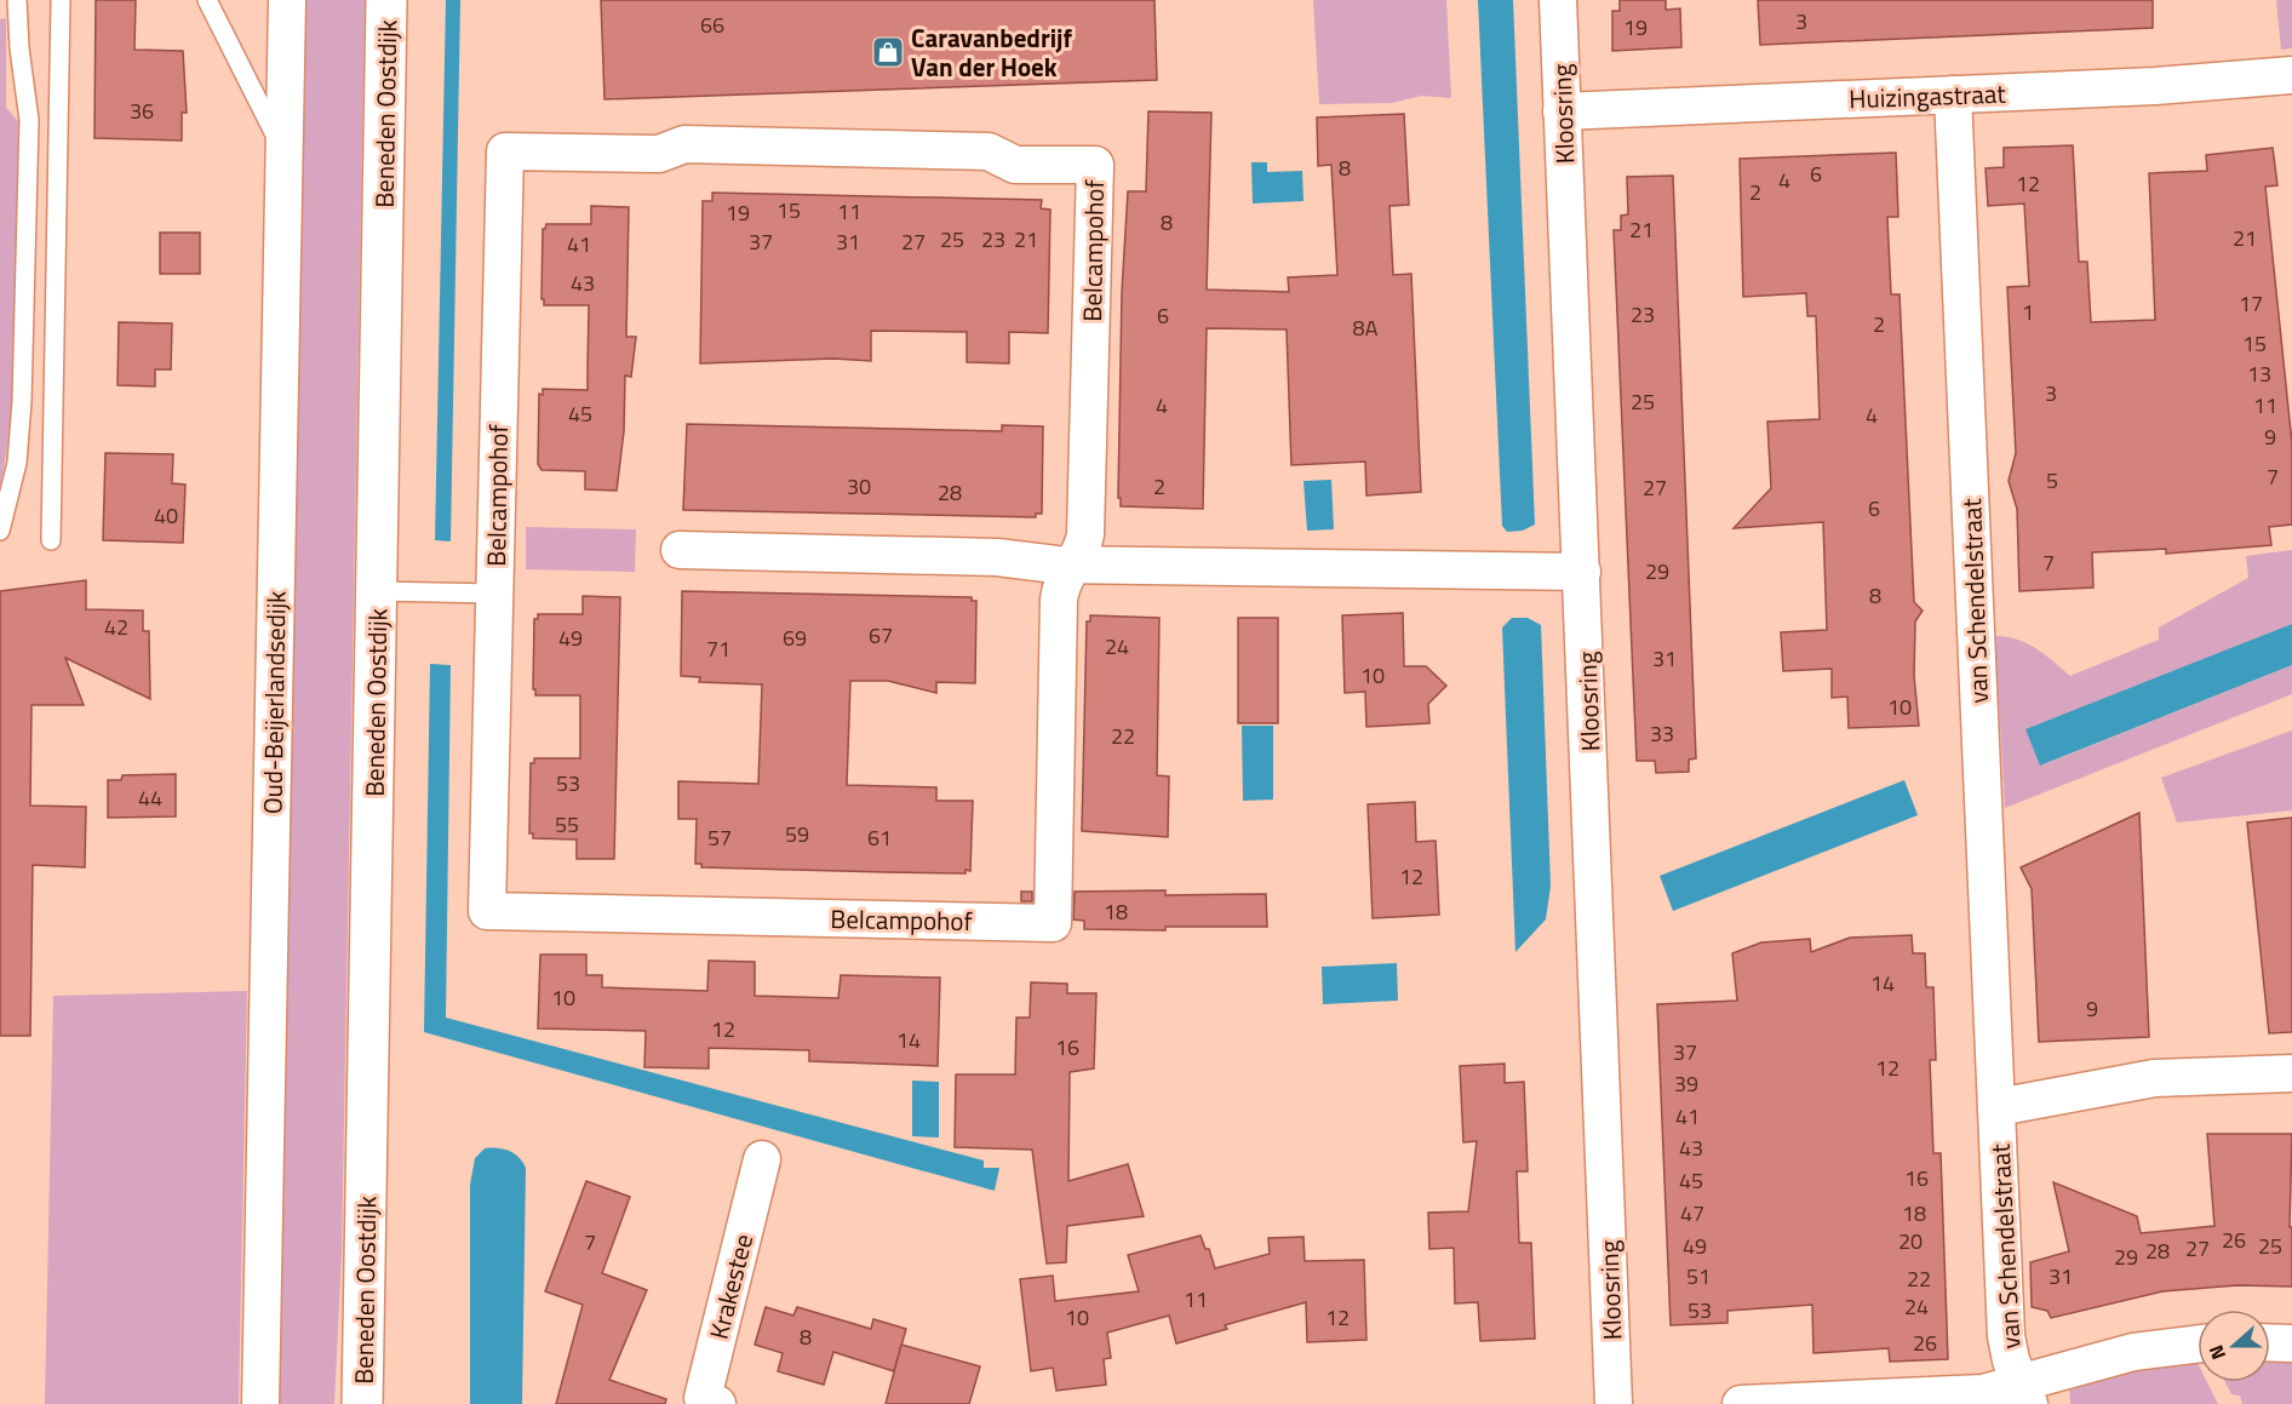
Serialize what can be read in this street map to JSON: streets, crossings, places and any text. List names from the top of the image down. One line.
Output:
{"streets":{"main road":["Beneden Oostdijk"],"street":["Huizingastraat","Kloosring","Belcampohof","van Schendelstraat","Oud-Beijerlandsedijk","Krakestee"]},"crossings":[["Huizingastraat","Kloosring"],["Huizingastraat","van Schendelstraat"]],"places":{"shop":["Caravanbedrijf Van der Hoek"]},"house_numbers":["3","66","19","36","8","6","4","12","2","15","11","19","8","21","21","25","23","21","37","31","27","41","43","17","1","23","6","2","8A","15","13","3","25","4","11","45","4","9","7","5","30","2","27","28","6","40","7","29","8","42","67","49","69","24","71","31","10","10","33","22","53","44","55","59","57","61","12","18","14","10","9","12","14","16","37","12","39","41","43","16","45","47","18","26","20","7","49","25","27","28","29","51","31","22","11","24","53","10","12","8","26"],"north":"left"}
